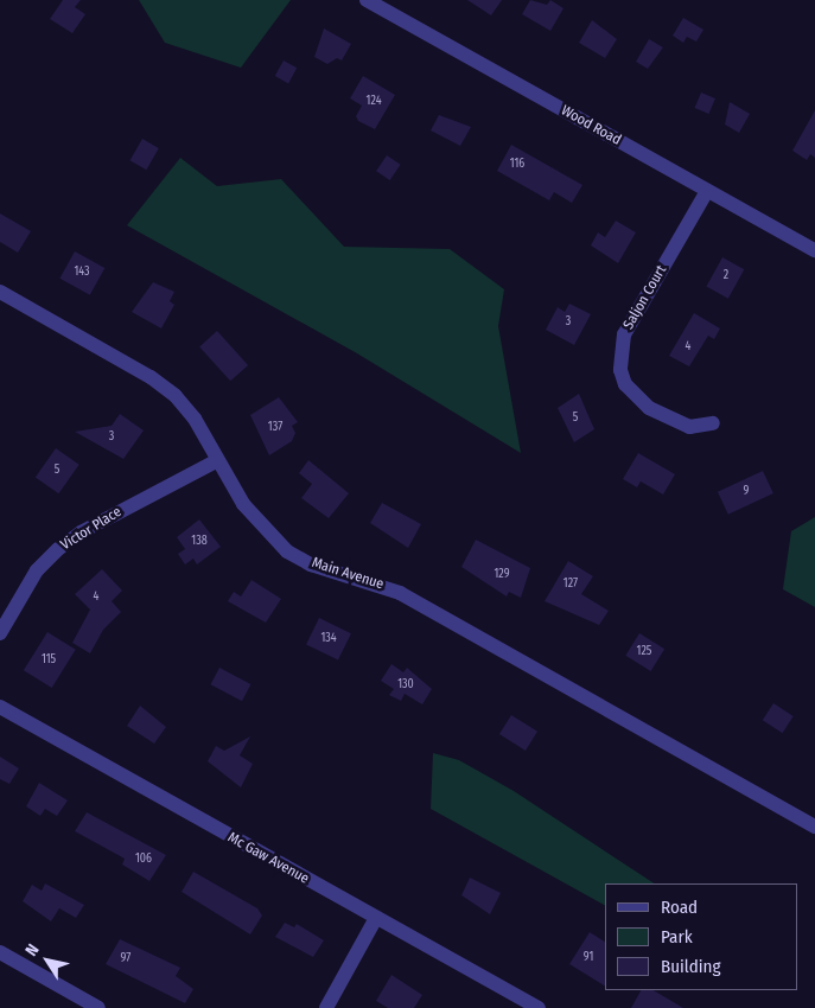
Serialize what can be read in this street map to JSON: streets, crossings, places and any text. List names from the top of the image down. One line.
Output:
{"streets":{"street":["Wood Road","Saljon Court","Victor Place","Main Avenue","Mc Gaw Avenue"]},"crossings":[["Wood Road","Saljon Court"],["Victor Place","Main Avenue"]],"house_numbers":["124","116","143","2","3","4","5","137","3","5","9","138","129","127","4","134","125","115","130","106","91","97"],"legend":["Road","Park","Building"],"north":"top left"}
